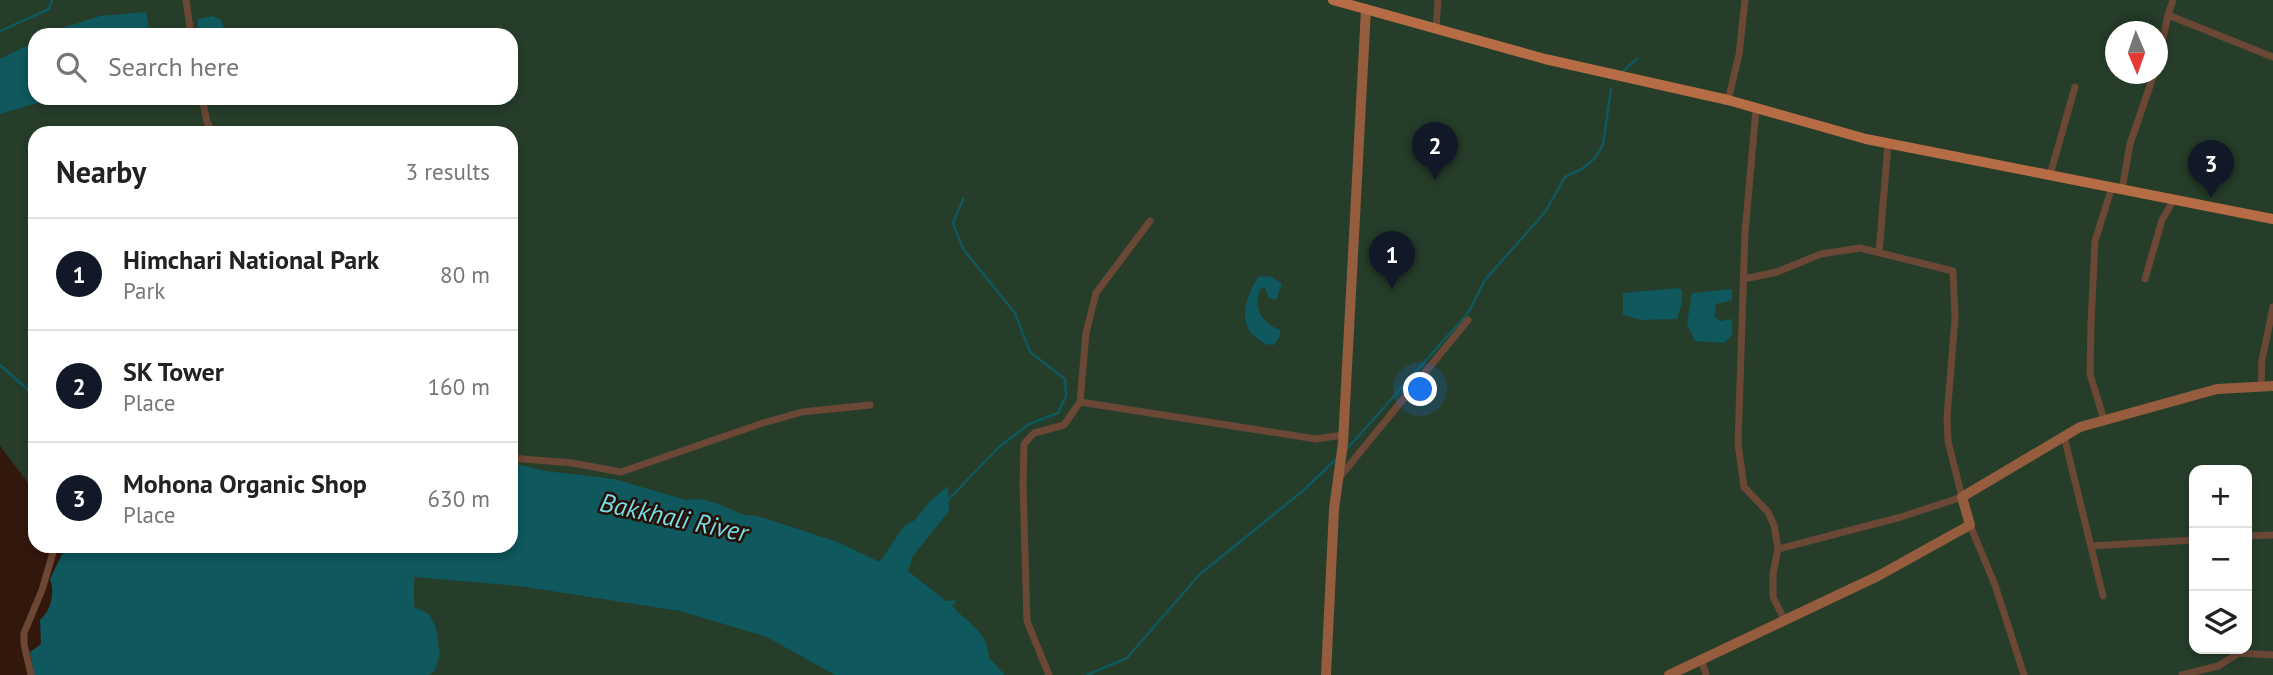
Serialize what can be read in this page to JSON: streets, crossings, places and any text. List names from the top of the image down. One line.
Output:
{"water":["Bakkhali River"],"north":"bottom","page":{"search":"Search here","pins":["2","3","1"],"heading":["Nearby","3 results"],"list":[{"mark":"1","name":"Himchari National Park","note":"Park","value":"80 m"},{"mark":"2","name":"SK Tower","note":"Place","value":"160 m"},{"mark":"3","name":"Mohona Organic Shop","note":"Place","value":"630 m"}],"map_buttons":["+","−"]}}
